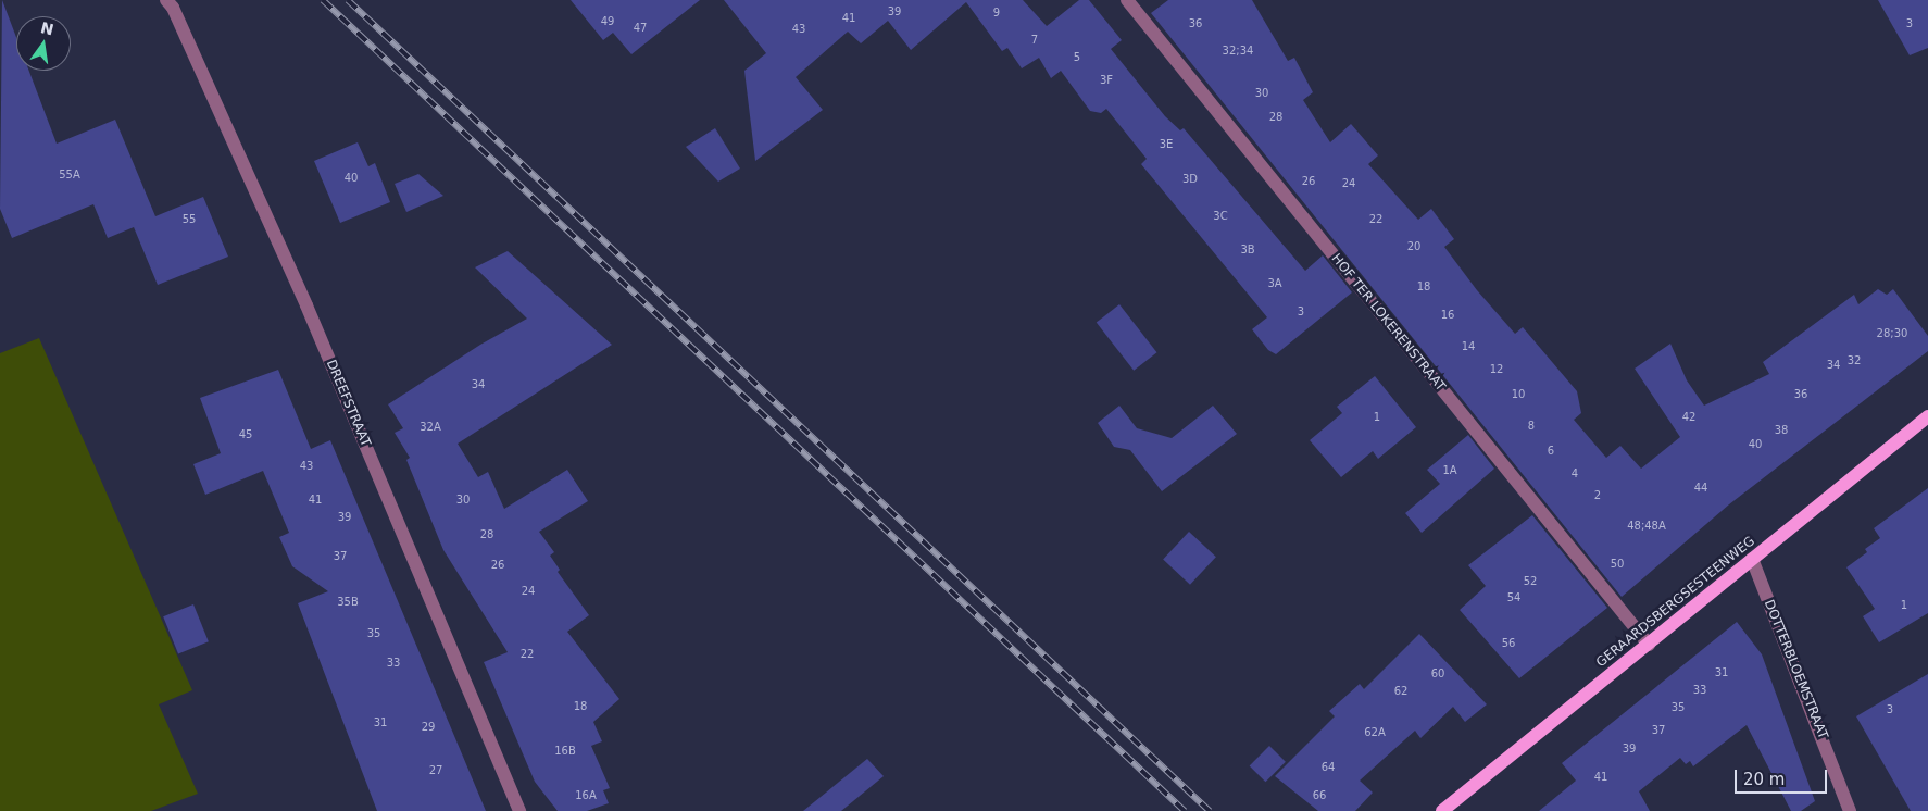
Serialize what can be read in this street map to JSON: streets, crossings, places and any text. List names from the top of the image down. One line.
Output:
{"streets":{"main road":["GERAARDSBERGSESTEENWEG"],"street":["HOF TER LOKERENSTRAAT","DREEFSTRAAT","DOTTERBLOEMSTRAAT"]},"crossings":[["HOF TER LOKERENSTRAAT","GERAARDSBERGSESTEENWEG"],["GERAARDSBERGSESTEENWEG","DOTTERBLOEMSTRAAT"]],"house_numbers":["39","9","41","49","36","3","47","43","7","32;34","5","3F","30","28","3E","55A","40","3D","26","24","3C","55","22","20","3B","3A","18","3","16","28;30","14","32","34","12","34","10","36","1","42","8","32A","38","45","40","6","43","1A","4","44","2","41","30","39","48;48A","28","37","50","26","52","24","54","35B","1","35","56","22","33","31","60","33","62","18","35","3","31","29","37","62A","39","16B","64","27","41","16A","66"],"scale_bar":"20 m","north":"top"}
